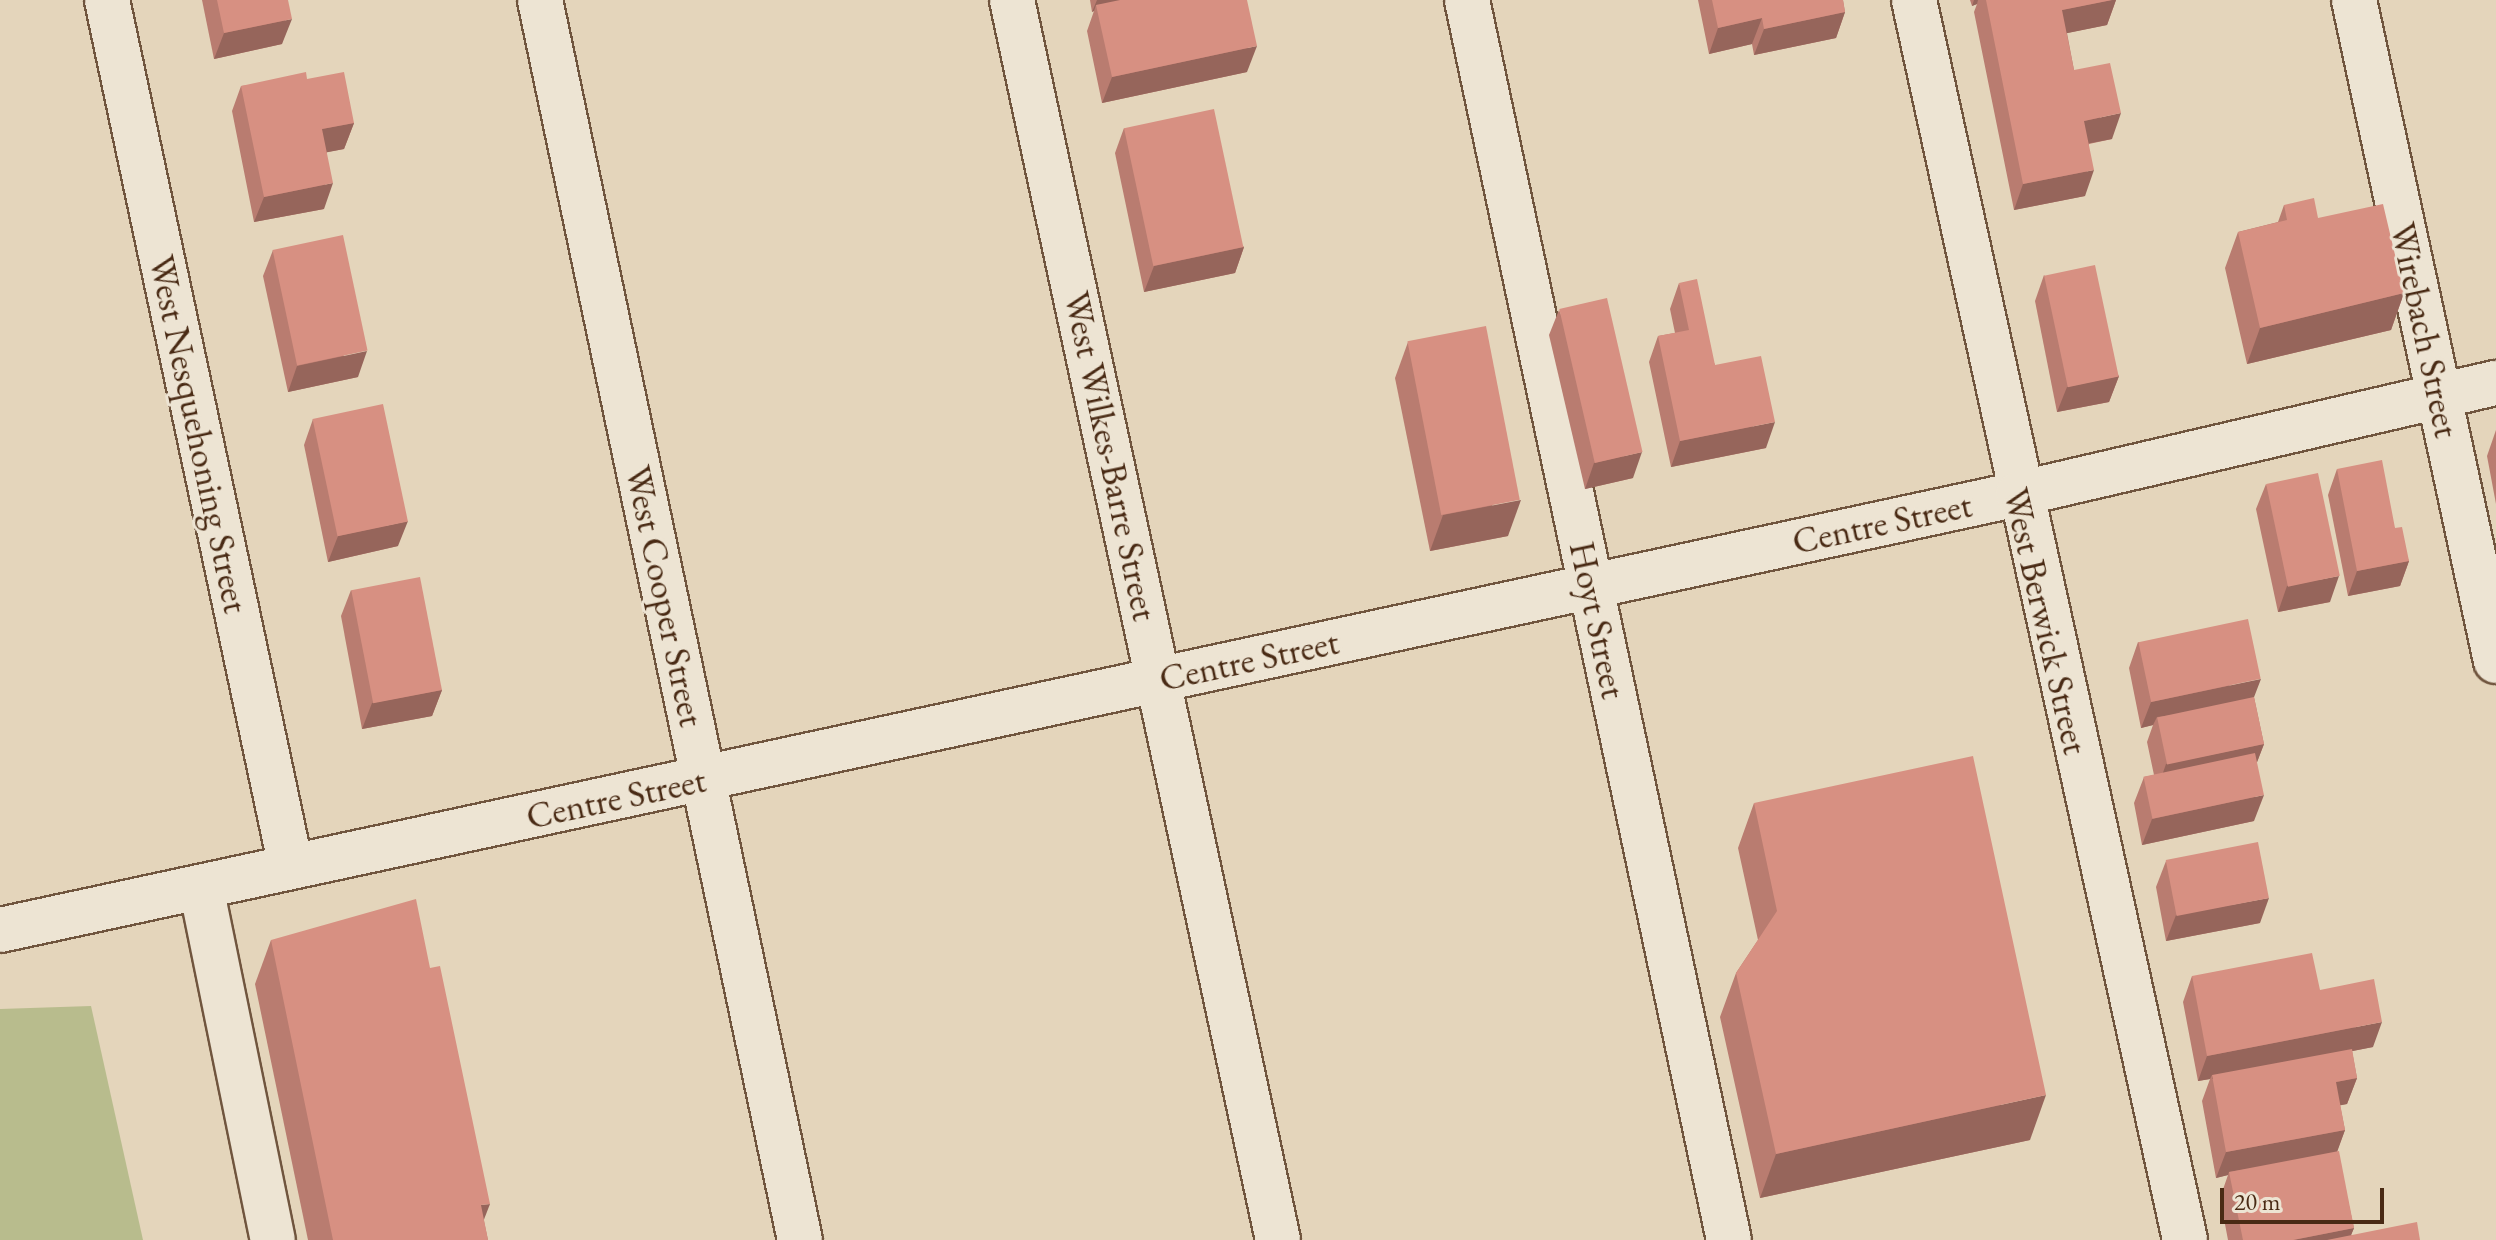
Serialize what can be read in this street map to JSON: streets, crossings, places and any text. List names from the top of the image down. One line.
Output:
{"streets":{"street":["Wirebach Street","West Nesquehoning Street","West Wilkes-Barre Street","Centre Street","West Cooper Street","Hoyt Street","West Berwick Street"]},"crossings":[["Wirebach Street","Centre Street"],["West Nesquehoning Street","Centre Street"],["West Wilkes-Barre Street","Centre Street"],["Centre Street","West Cooper Street"],["Centre Street","Hoyt Street"],["Centre Street","West Berwick Street"]],"scale_bar":"20 m"}
